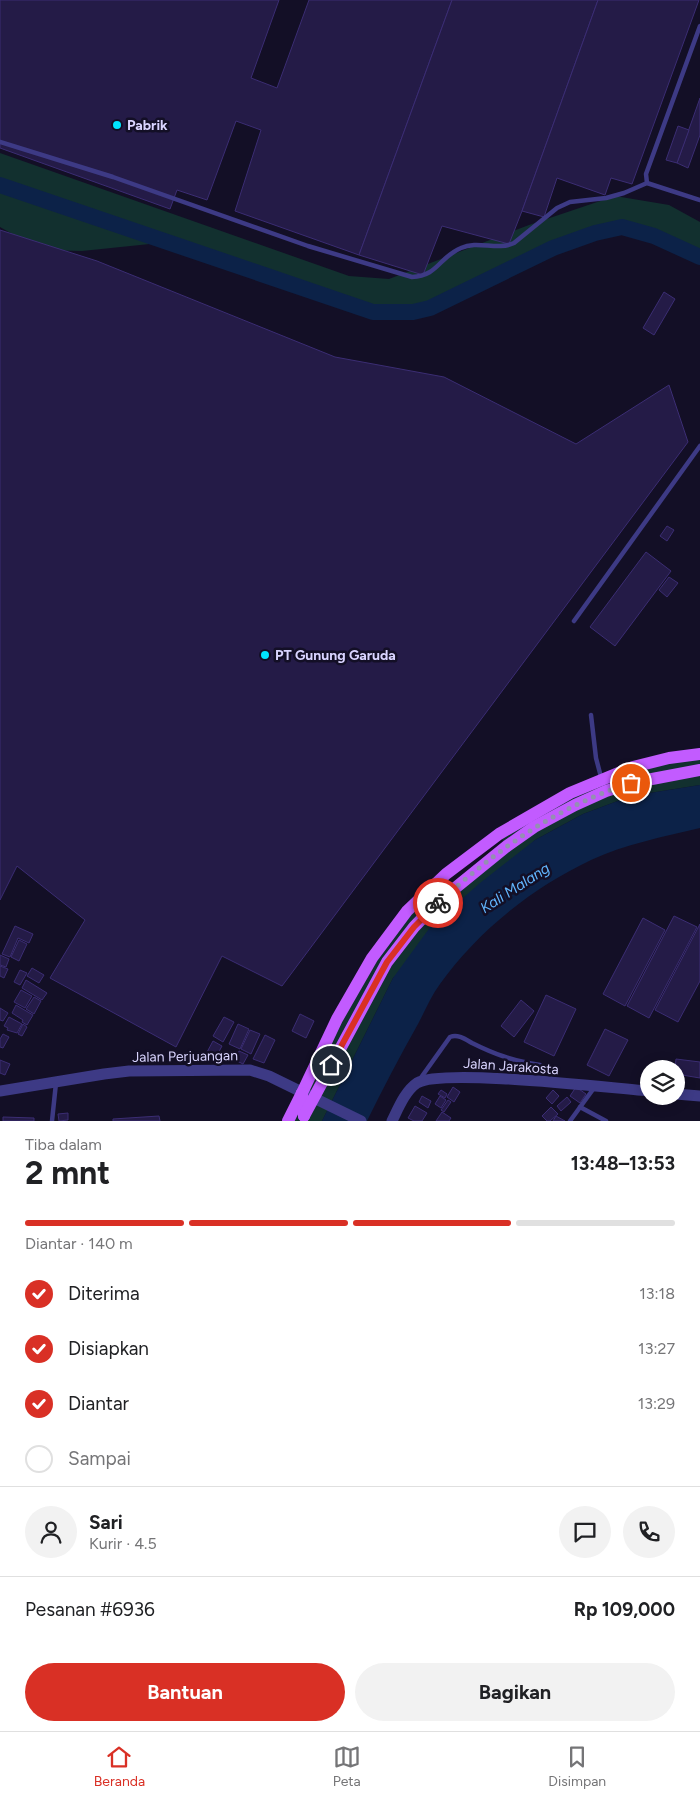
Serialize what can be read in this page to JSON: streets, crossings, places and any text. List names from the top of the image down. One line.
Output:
{"streets":{"street":["Jalan Perjuangan","Jalan Jarakosta"]},"water":["Kali Malang"],"places":["Pabrik","PT Gunung Garuda"],"page":{"heading":["2 mnt","Tiba dalam","13:48–13:53"],"panel":["Sari","Kurir · 4.5","Pesanan #6936","Rp 109,000"],"bar":"Diantar · 140 m","list":[["Diterima","13:18"],["Disiapkan","13:27"],["Diantar","13:29"],"Sampai"],"buttons":["Bantuan","Bagikan"],"tabs":["Beranda","Peta","Disimpan"]}}
